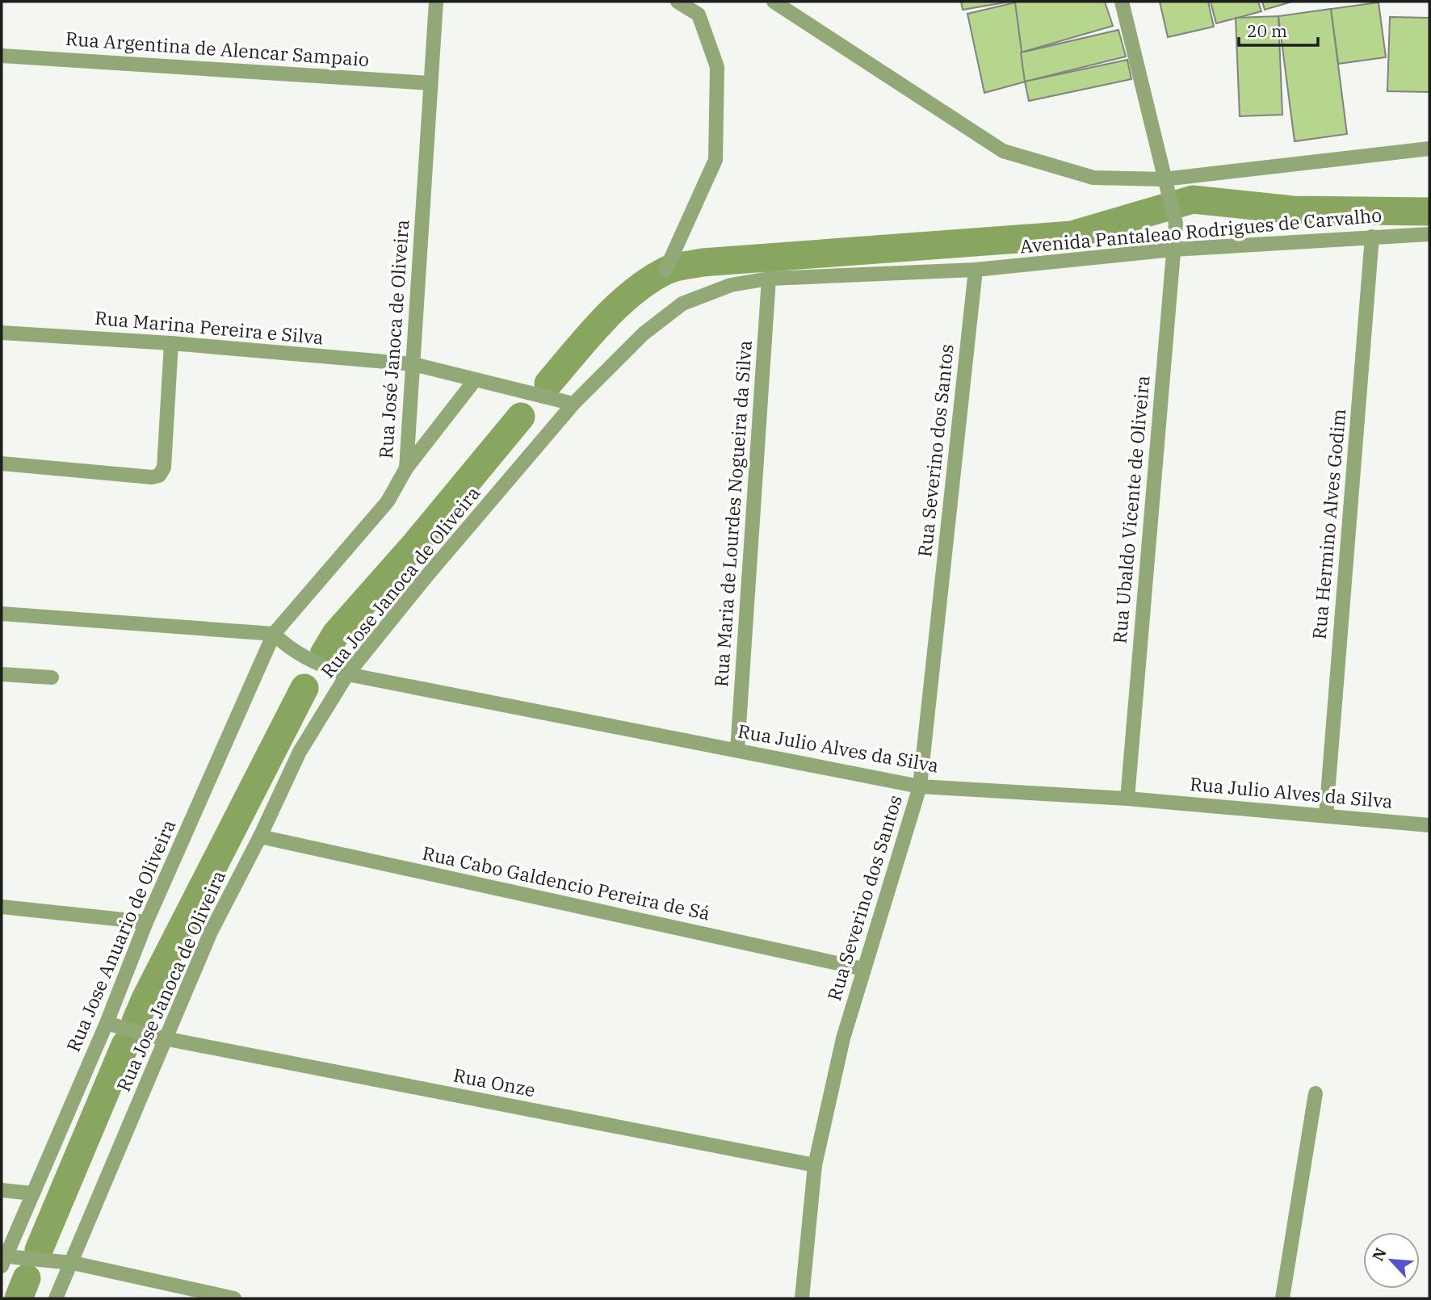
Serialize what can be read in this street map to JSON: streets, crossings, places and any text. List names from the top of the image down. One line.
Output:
{"streets":{"street":["Rua Argentina de Alencar Sampaio","Avenida Pantaleao Rodrigues de Carvalho","Rua Marina Pereira e Silva","Rua José Janoca de Oliveira","Rua Severino dos Santos","Rua Ubaldo Vicente de Oliveira","Rua Maria de Lourdes Nogueira da Silva","Rua Hermino Alves Godim","Rua Jose Janoca de Oliveira","Rua Julio Alves da Silva","Rua Cabo Galdencio Pereira de Sá","Rua Jose Anuario de Oliveira","Rua Onze"]},"crossings":[["Rua Argentina de Alencar Sampaio","Rua José Janoca de Oliveira"],["Avenida Pantaleao Rodrigues de Carvalho","Rua Severino dos Santos"],["Avenida Pantaleao Rodrigues de Carvalho","Rua Ubaldo Vicente de Oliveira"],["Avenida Pantaleao Rodrigues de Carvalho","Rua Hermino Alves Godim"],["Avenida Pantaleao Rodrigues de Carvalho","Rua Jose Janoca de Oliveira"],["Rua Marina Pereira e Silva","Rua José Janoca de Oliveira"],["Rua Marina Pereira e Silva","Rua Jose Janoca de Oliveira"],["Rua José Janoca de Oliveira","Rua Julio Alves da Silva"],["Rua José Janoca de Oliveira","Rua Jose Anuario de Oliveira"],["Rua Severino dos Santos","Rua Jose Janoca de Oliveira"],["Rua Severino dos Santos","Rua Julio Alves da Silva"],["Rua Severino dos Santos","Rua Cabo Galdencio Pereira de Sá"],["Rua Severino dos Santos","Rua Onze"],["Rua Ubaldo Vicente de Oliveira","Rua Julio Alves da Silva"],["Rua Maria de Lourdes Nogueira da Silva","Rua Jose Janoca de Oliveira"],["Rua Maria de Lourdes Nogueira da Silva","Rua Julio Alves da Silva"],["Rua Hermino Alves Godim","Rua Julio Alves da Silva"],["Rua Jose Janoca de Oliveira","Rua Julio Alves da Silva"],["Rua Jose Janoca de Oliveira","Rua Cabo Galdencio Pereira de Sá"],["Rua Jose Janoca de Oliveira","Rua Onze"],["Rua Julio Alves da Silva","Rua Jose Anuario de Oliveira"],["Rua Jose Anuario de Oliveira","Rua Onze"]],"scale_bar":"20 m","north":"top left"}
